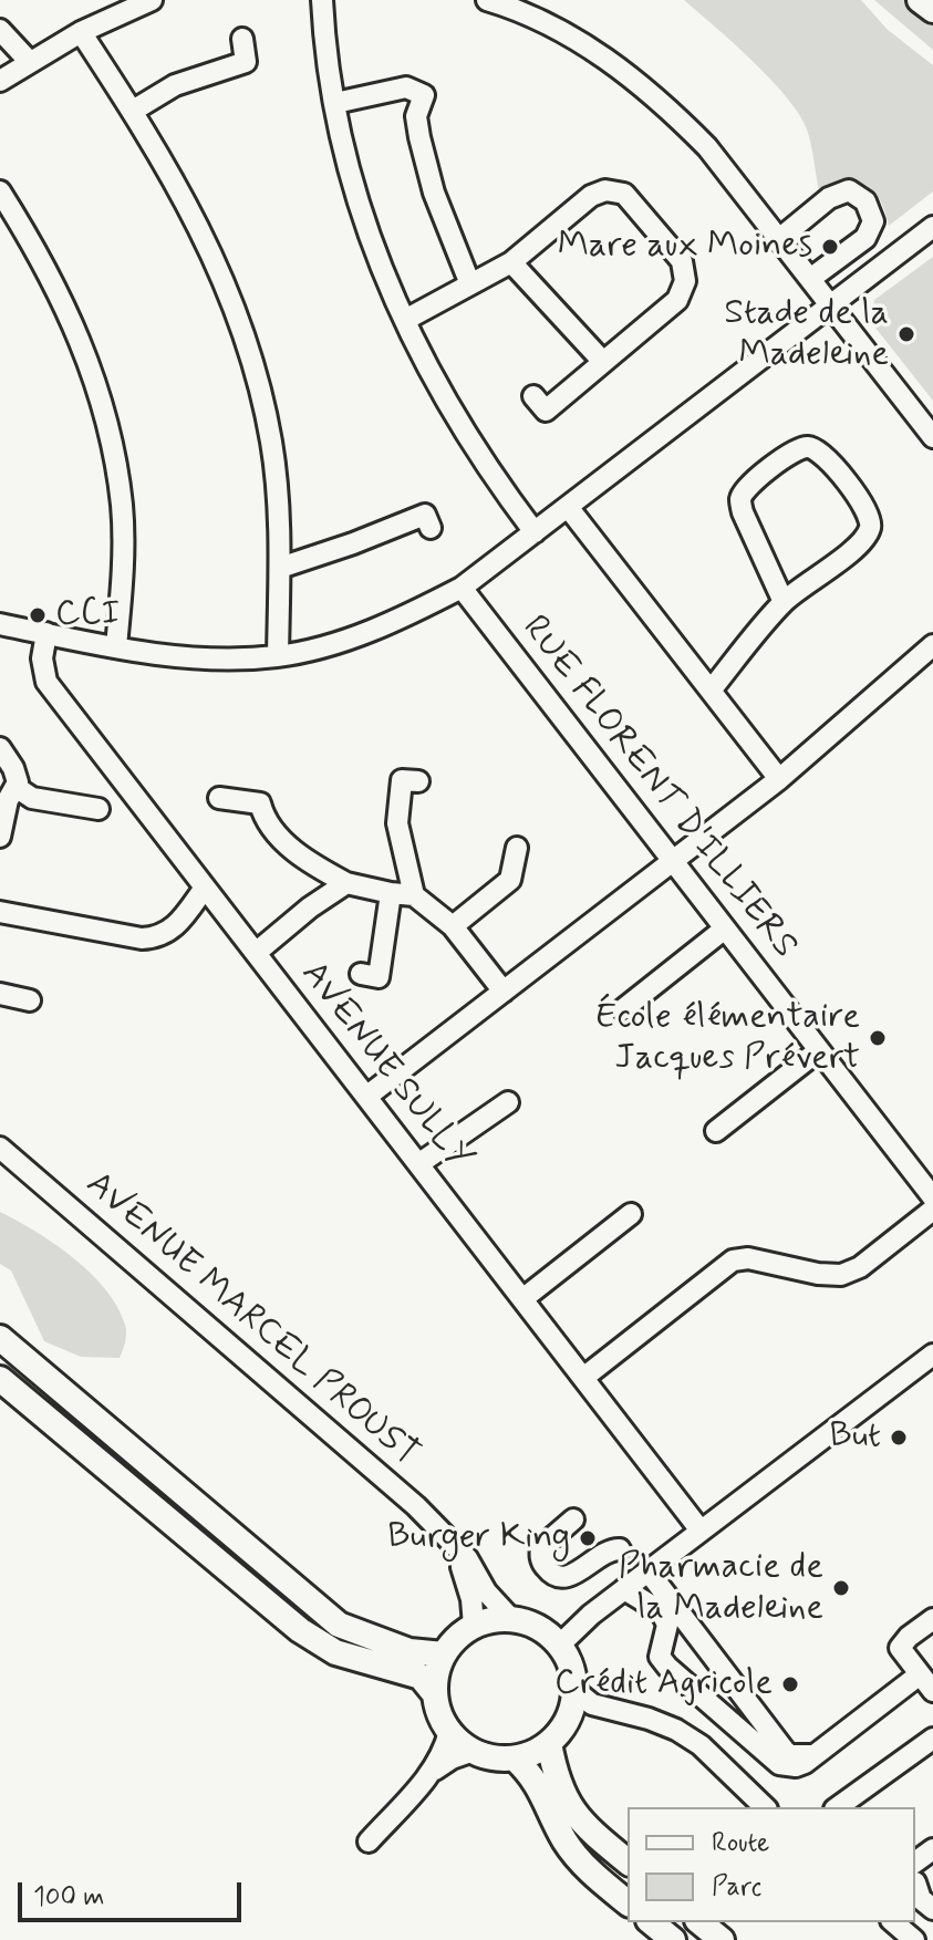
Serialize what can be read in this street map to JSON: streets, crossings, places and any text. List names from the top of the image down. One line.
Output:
{"streets":{"street":["RUE FLORENT D'ILLIERS","AVENUE SULLY","AVENUE MARCEL PROUST"]},"places":["Mare aux Moines","Stade de la Madeleine","CCI","École élémentaire Jacques Prévert","But","Burger King","Pharmacie de la Madeleine","Crédit Agricole"],"legend":["Route","Parc"],"scale_bar":"100 m"}
